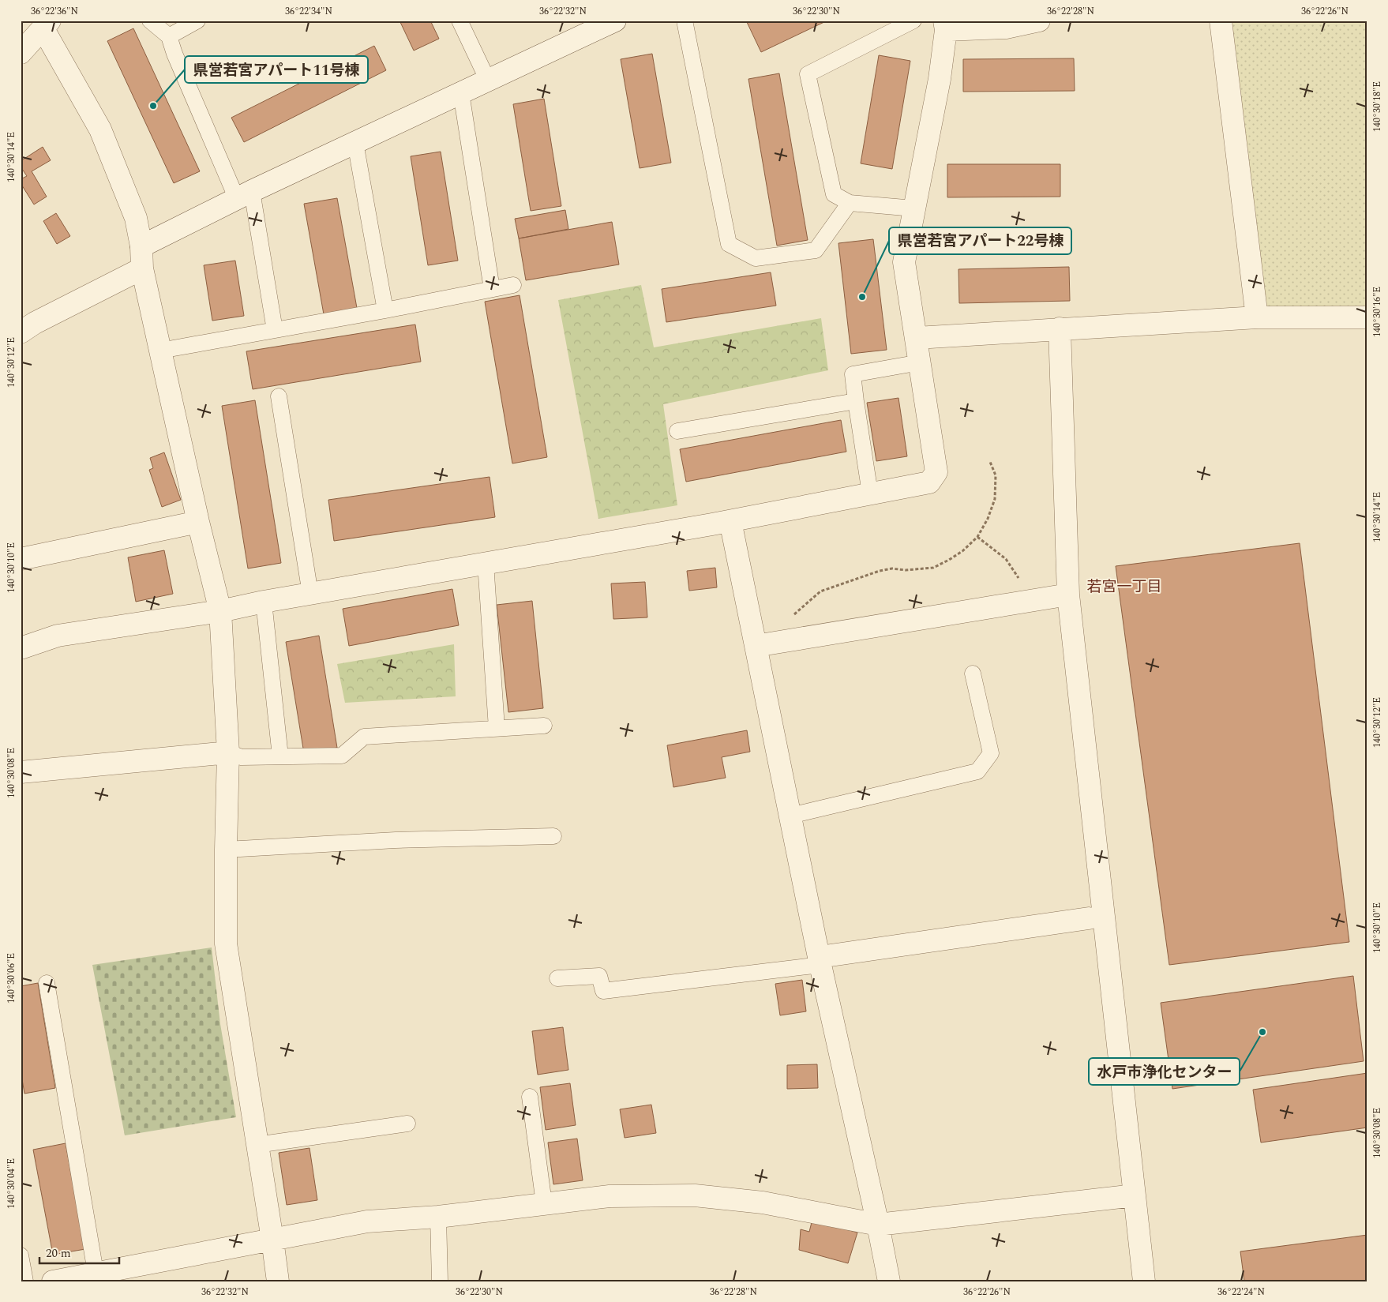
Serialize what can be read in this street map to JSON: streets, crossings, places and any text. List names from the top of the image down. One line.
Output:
{"districts":["若宮一丁目"],"places":["県営若宮アパート11号棟","県営若宮アパート22号棟","水戸市浄化センター"],"scale_bar":"20 m","coordinates":["36°22'36\"N","36°22'34\"N","36°22'32\"N","36°22'30\"N","36°22'28\"N","36°22'26\"N","140°30'18\"E","140°30'14\"E","140°30'16\"E","140°30'12\"E","140°30'10\"E","140°30'08\"E","140°30'06\"E","140°30'04\"E","36°22'24\"N"]}
